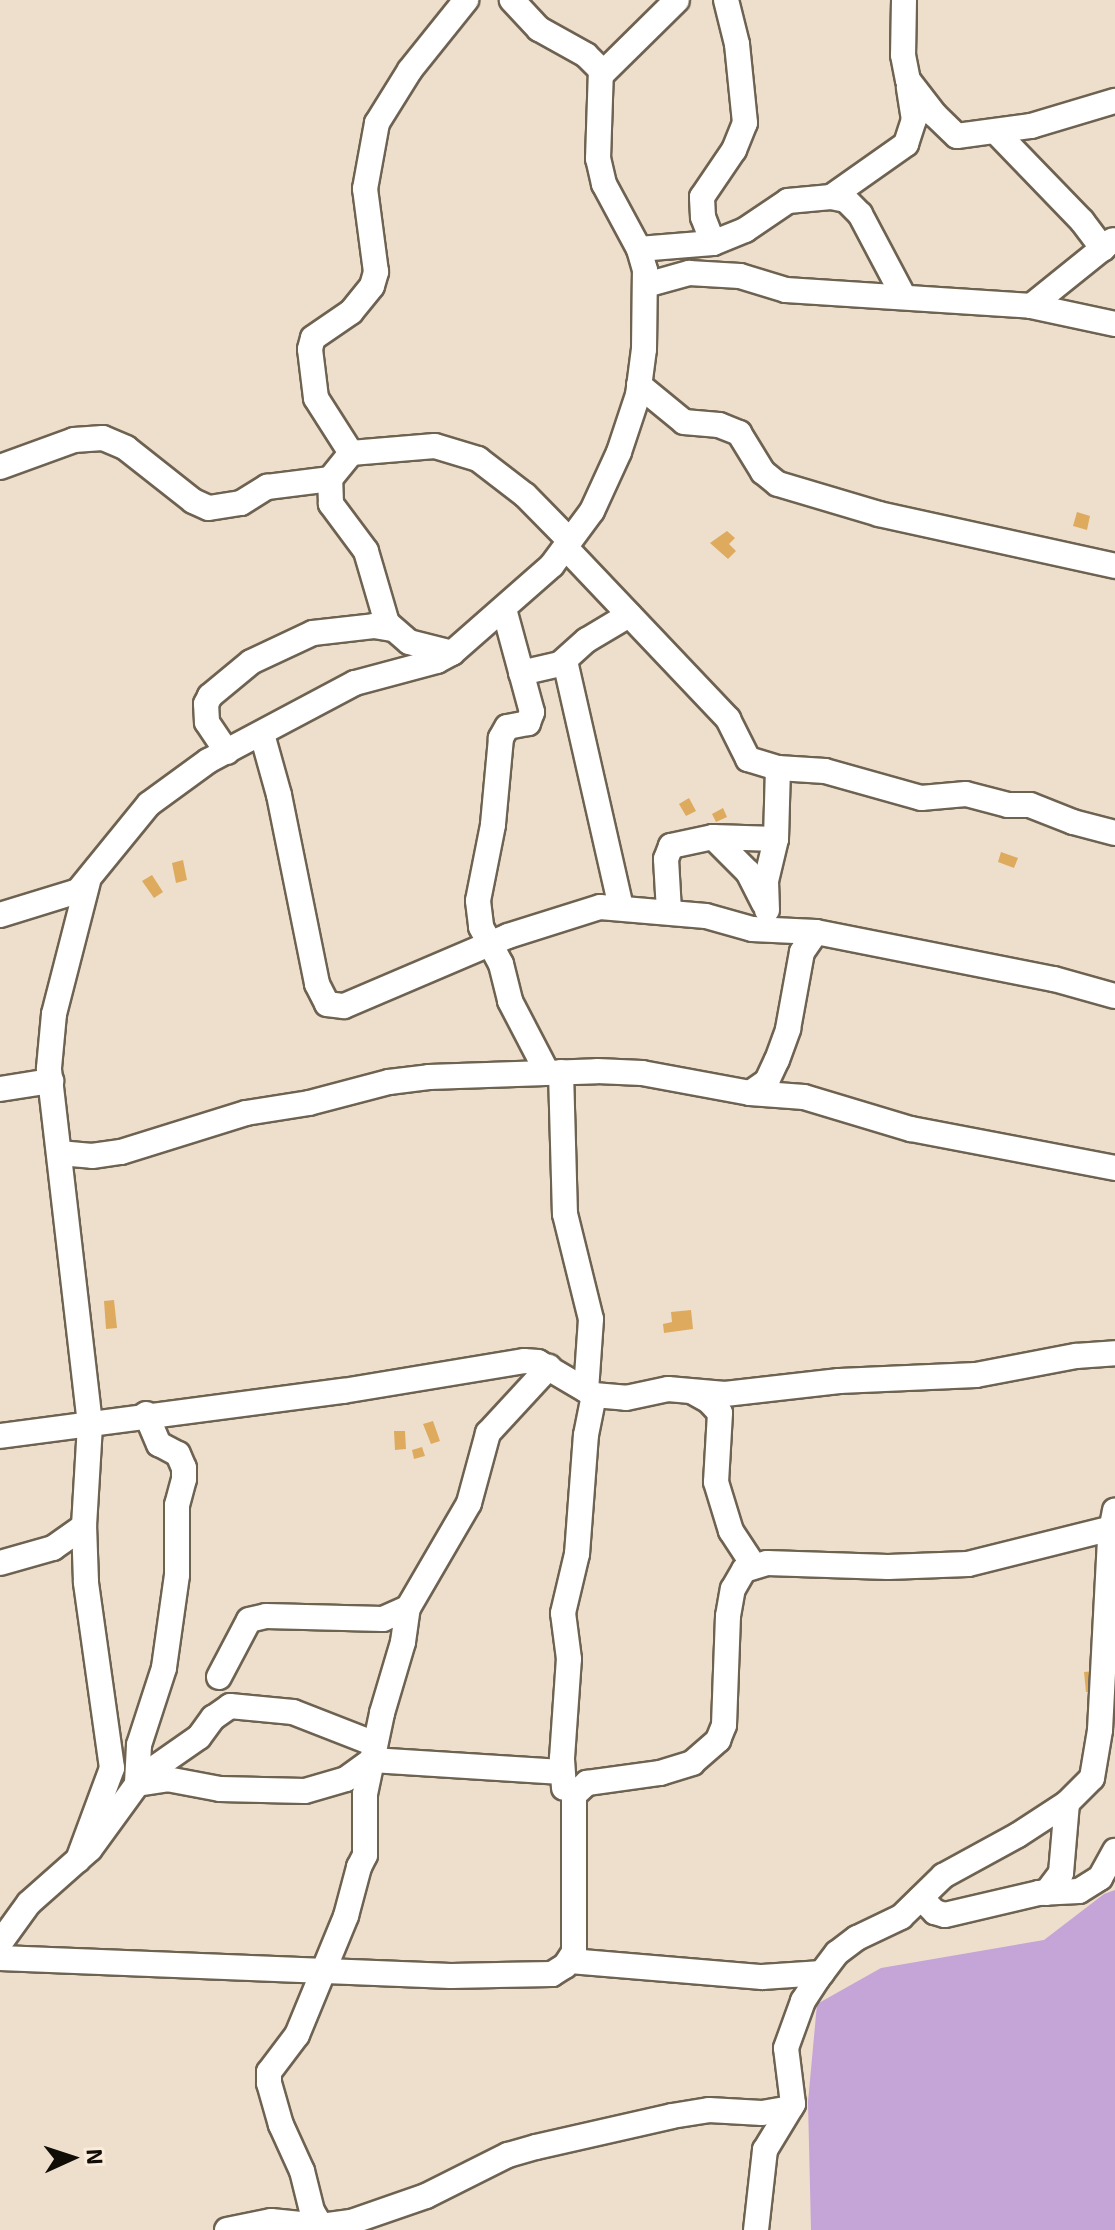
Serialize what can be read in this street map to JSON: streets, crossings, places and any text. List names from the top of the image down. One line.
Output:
{"north":"right"}
